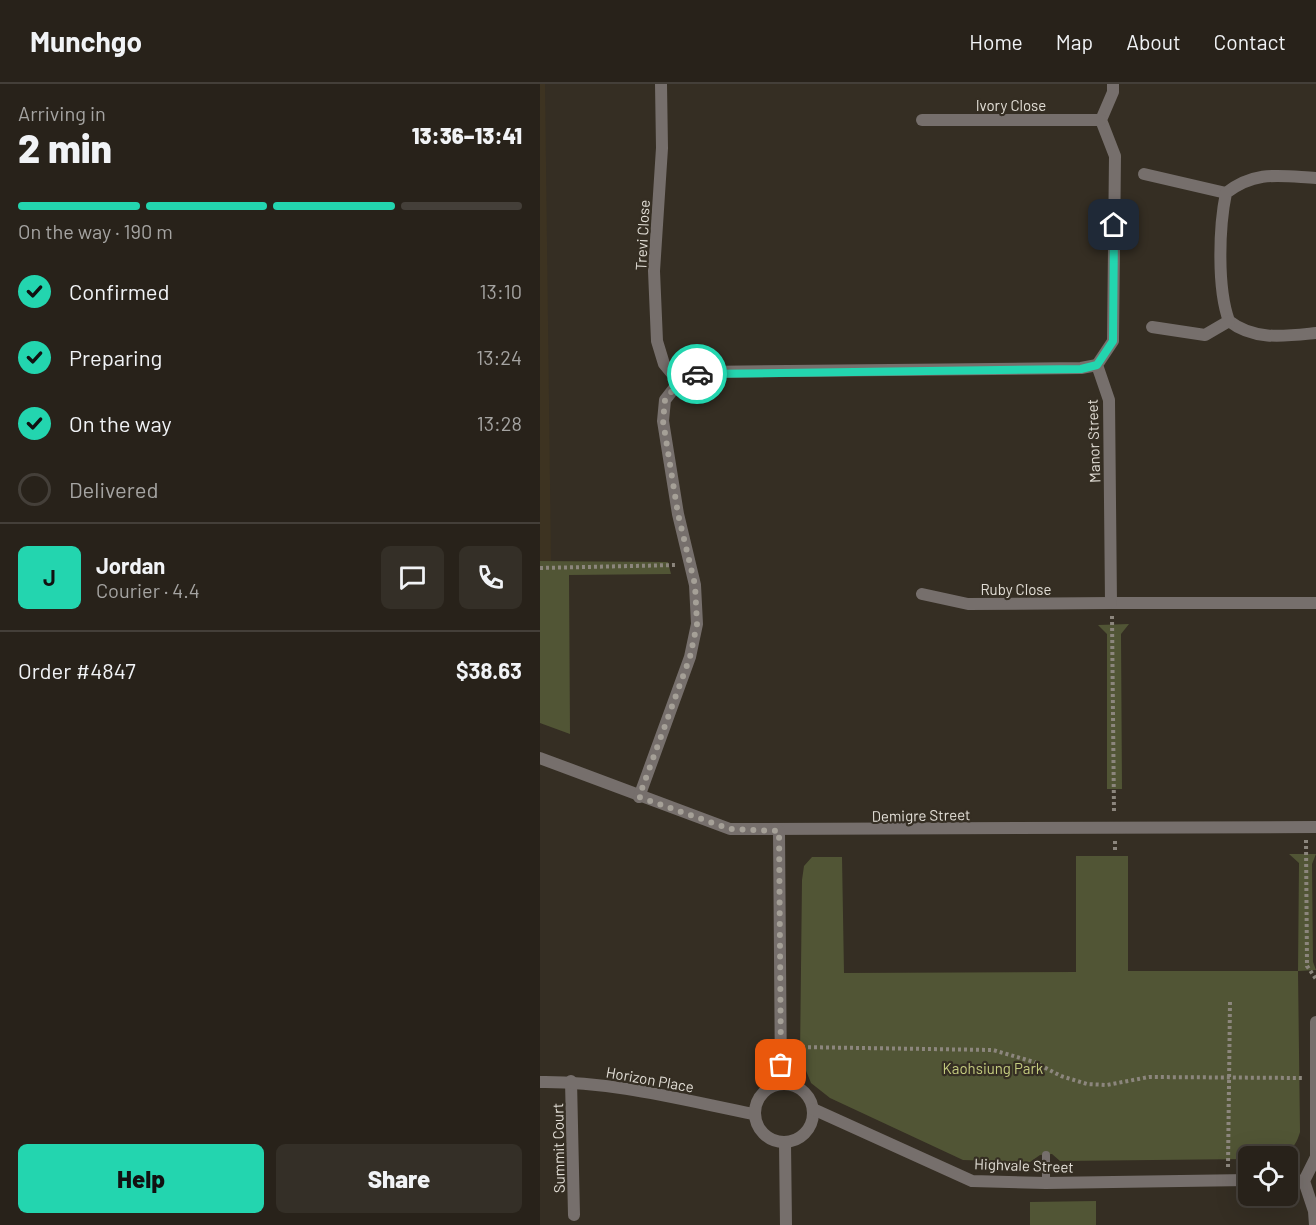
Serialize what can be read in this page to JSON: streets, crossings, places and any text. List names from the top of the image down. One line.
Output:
{"streets":{"street":["Ivory Close","Trevi Close","Manor Street","Ruby Close","Demigre Street","Horizon Place","Summit Court","Highvale Street"]},"crossings":[["Manor Street","Ruby Close"],["Horizon Place","Summit Court"],["Horizon Place","Highvale Street"]],"parks":["Kaohsiung Park"],"page":{"header":"Munchgo","nav":["Home","Map","About","Contact"],"heading":["2 min","Arriving in","13:36–13:41"],"panel":["Jordan","Courier · 4.4","Order #4847","$38.63"],"bar":"On the way · 190 m","list":[["Confirmed","13:10"],["Preparing","13:24"],["On the way","13:28"],"Delivered"],"round":"J","buttons":["Help","Share"]}}
